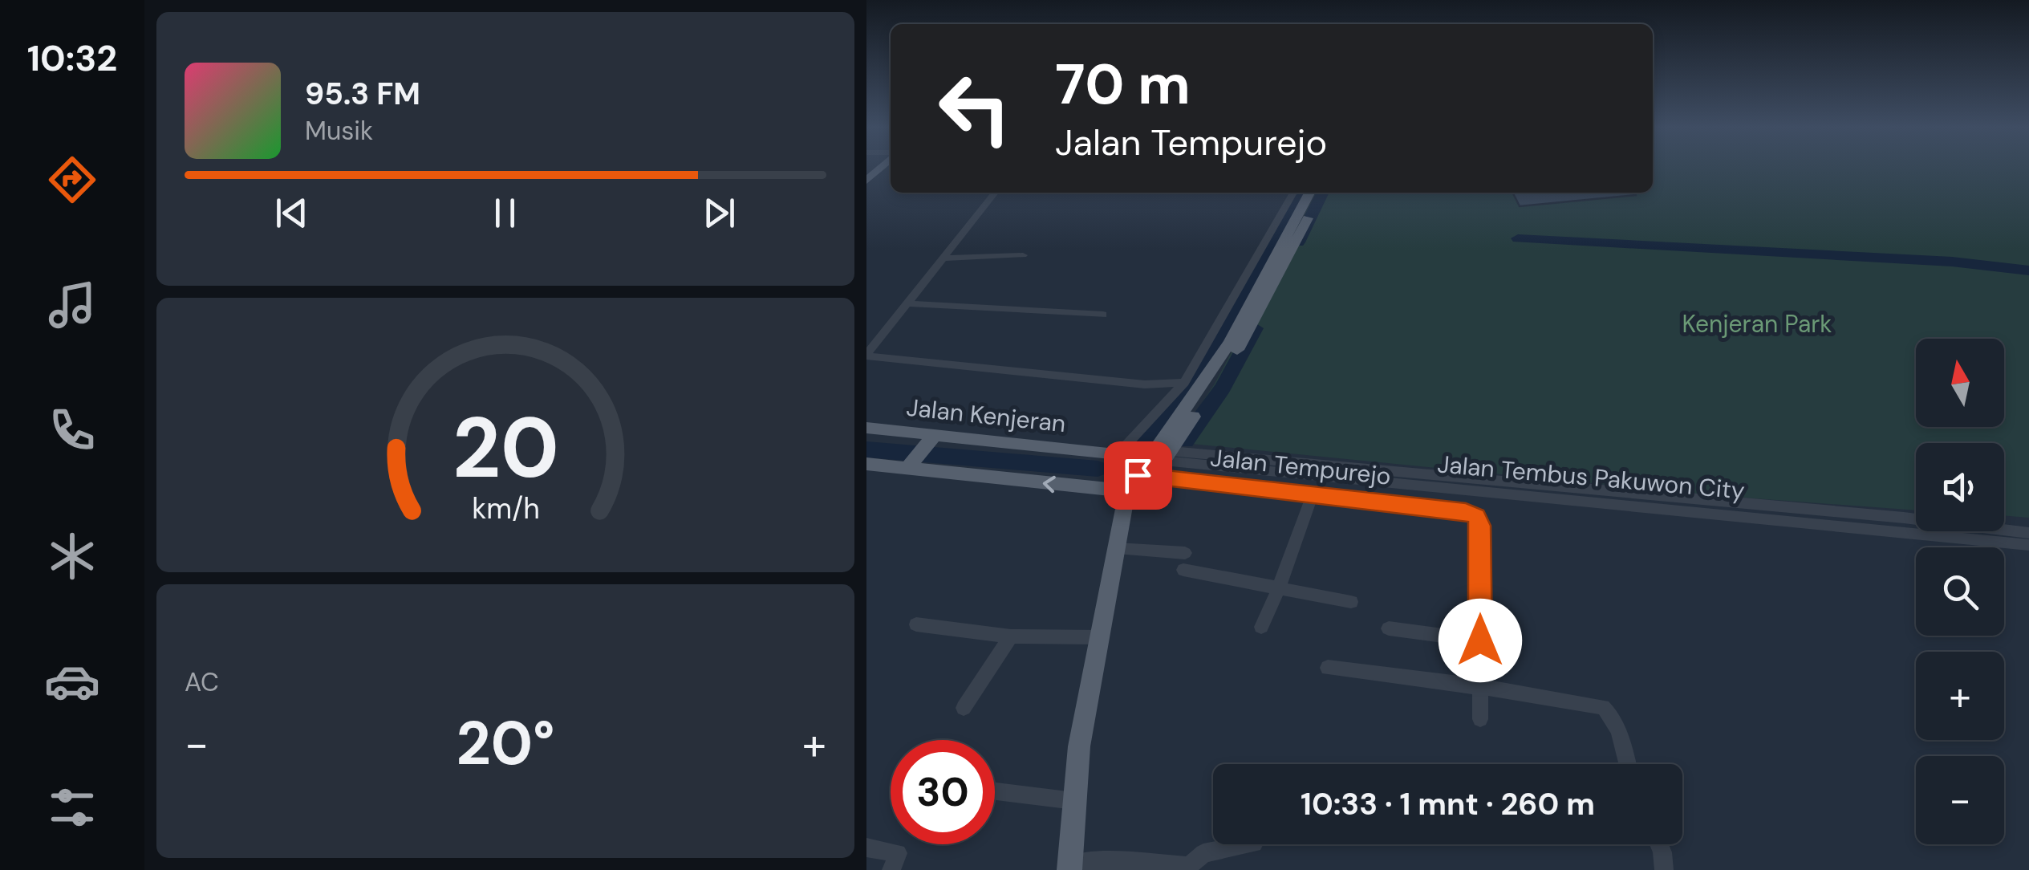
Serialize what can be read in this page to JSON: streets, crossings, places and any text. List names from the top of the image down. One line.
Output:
{"streets":{"main road":["Jalan Kenjeran"],"street":["Jalan Tempurejo","Jalan Tembus Pakuwon City"]},"crossings":[["Jalan Kenjeran","Jalan Tembus Pakuwon City"]],"parks":["Kenjeran Park"],"north":"top","page":{"tabs":"10:32","turn":["70 m","Jalan Tempurejo"],"song":["95.3 FM","Musik"],"map_buttons":["+","−"],"tile":"AC","heat":["−","20°","+"],"limit":"30","trip":"10:33 · 1 mnt · 260 m","gauge":["20","km/h"]}}
